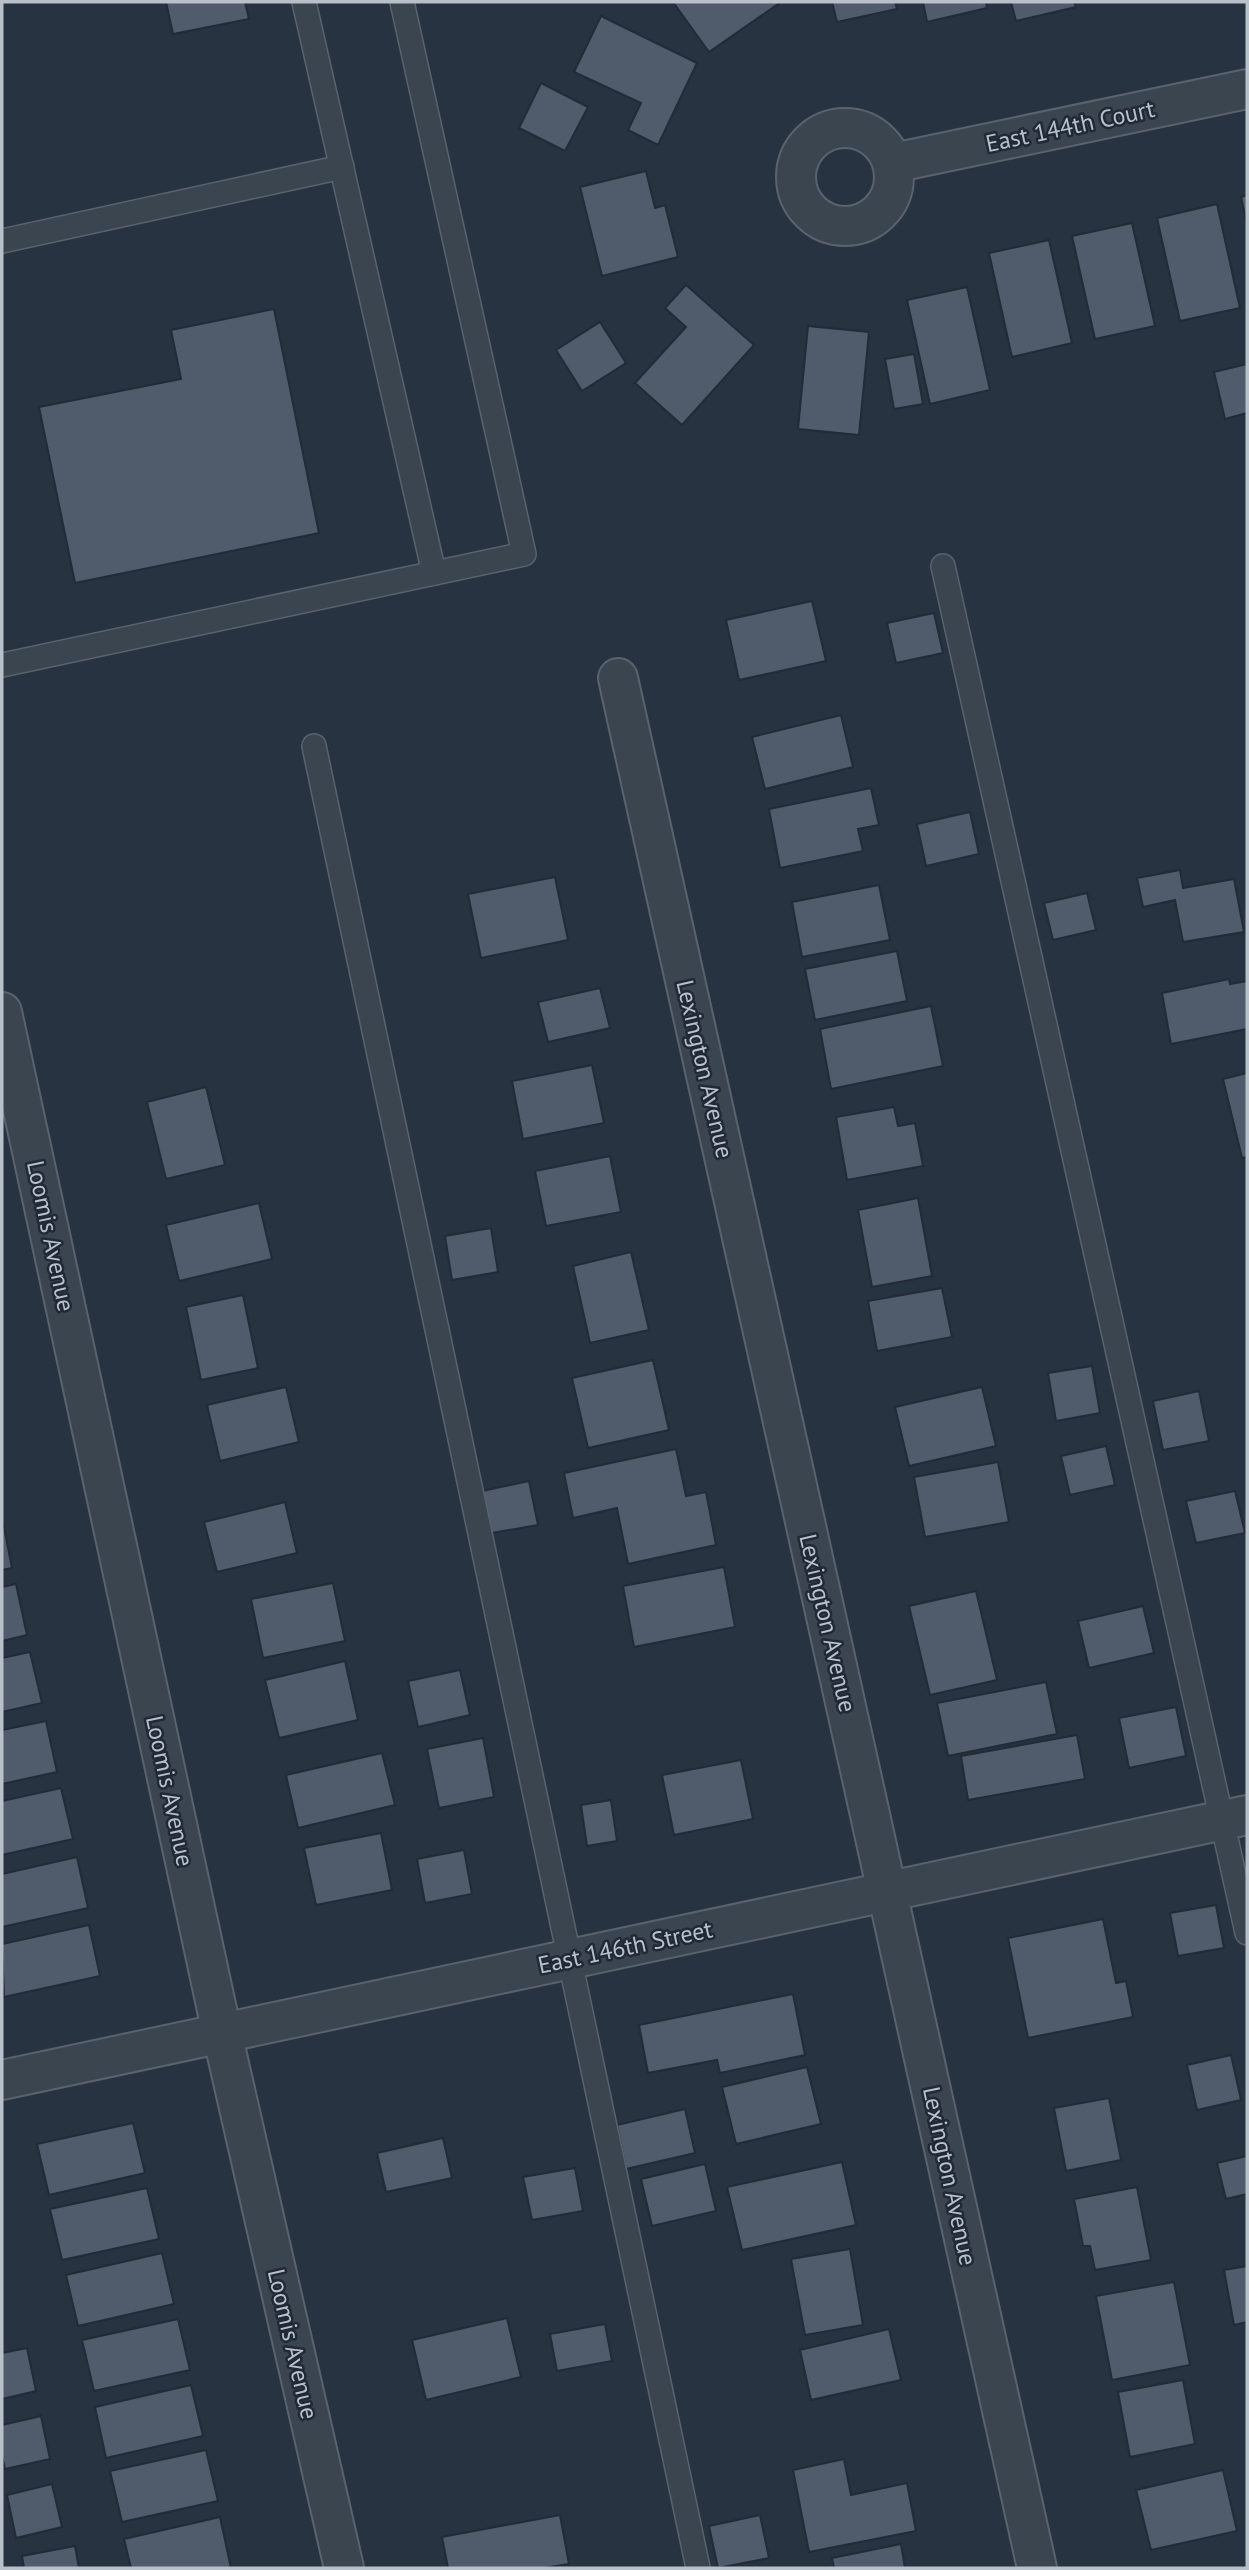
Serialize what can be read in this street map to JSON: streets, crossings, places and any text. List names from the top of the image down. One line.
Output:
{"streets":{"street":["East 144th Court","Lexington Avenue","Loomis Avenue","East 146th Street"]},"crossings":[["Lexington Avenue","East 146th Street"],["Loomis Avenue","East 146th Street"]]}
